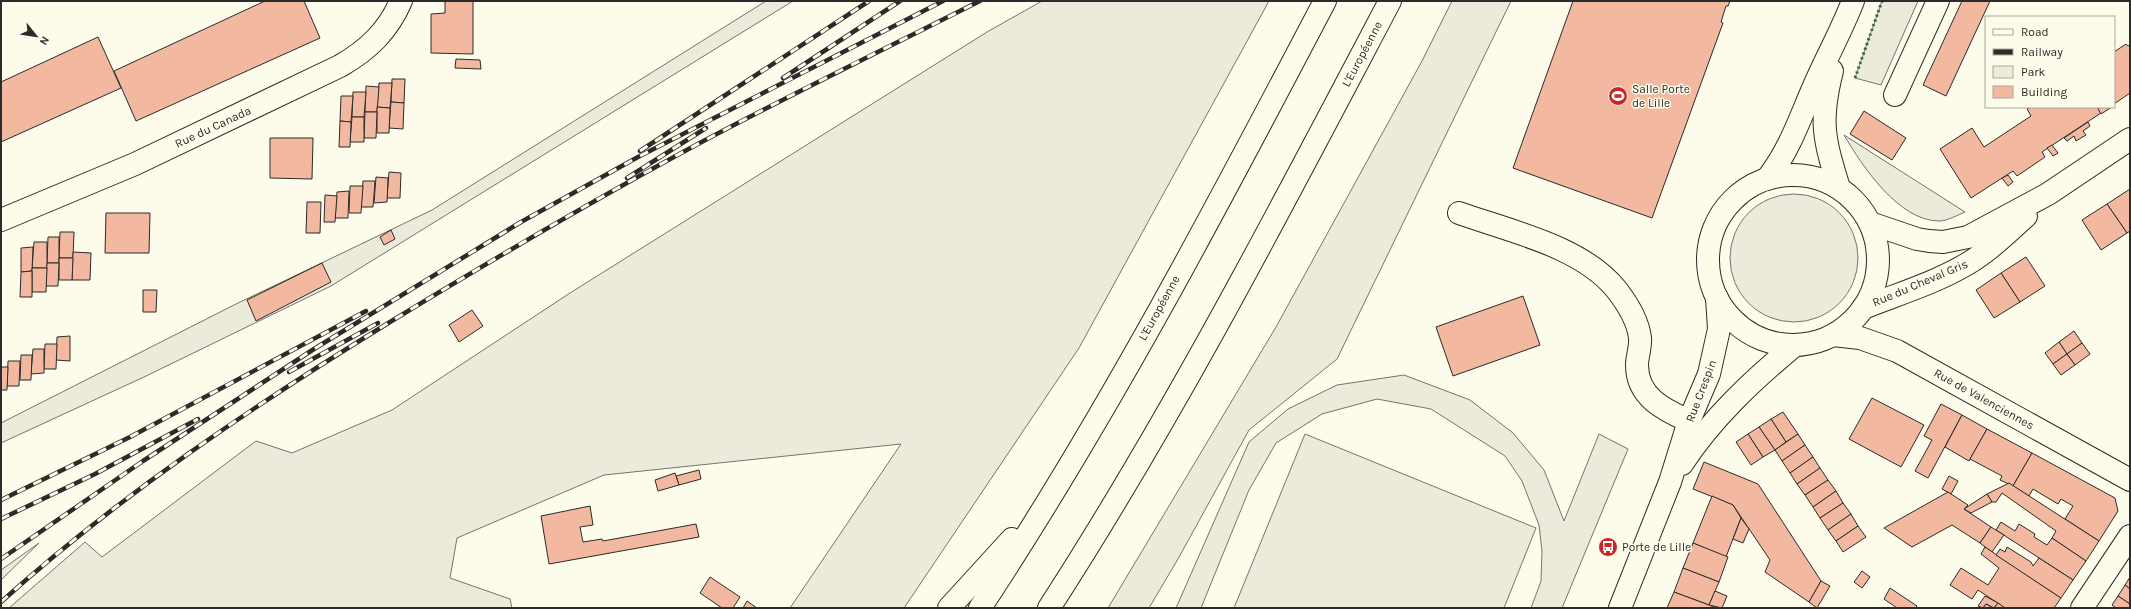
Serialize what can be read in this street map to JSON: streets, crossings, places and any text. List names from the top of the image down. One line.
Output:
{"streets":{"main road":["L'Européenne","Rue du Canada","Rue du Cheval Gris","Rue Crespin","Rue de Valenciennes"]},"places":{"sports":["Salle Porte de Lille"],"bus stop":["Porte de Lille"]},"legend":["Road","Railway","Park","Building"],"north":"bottom right"}
